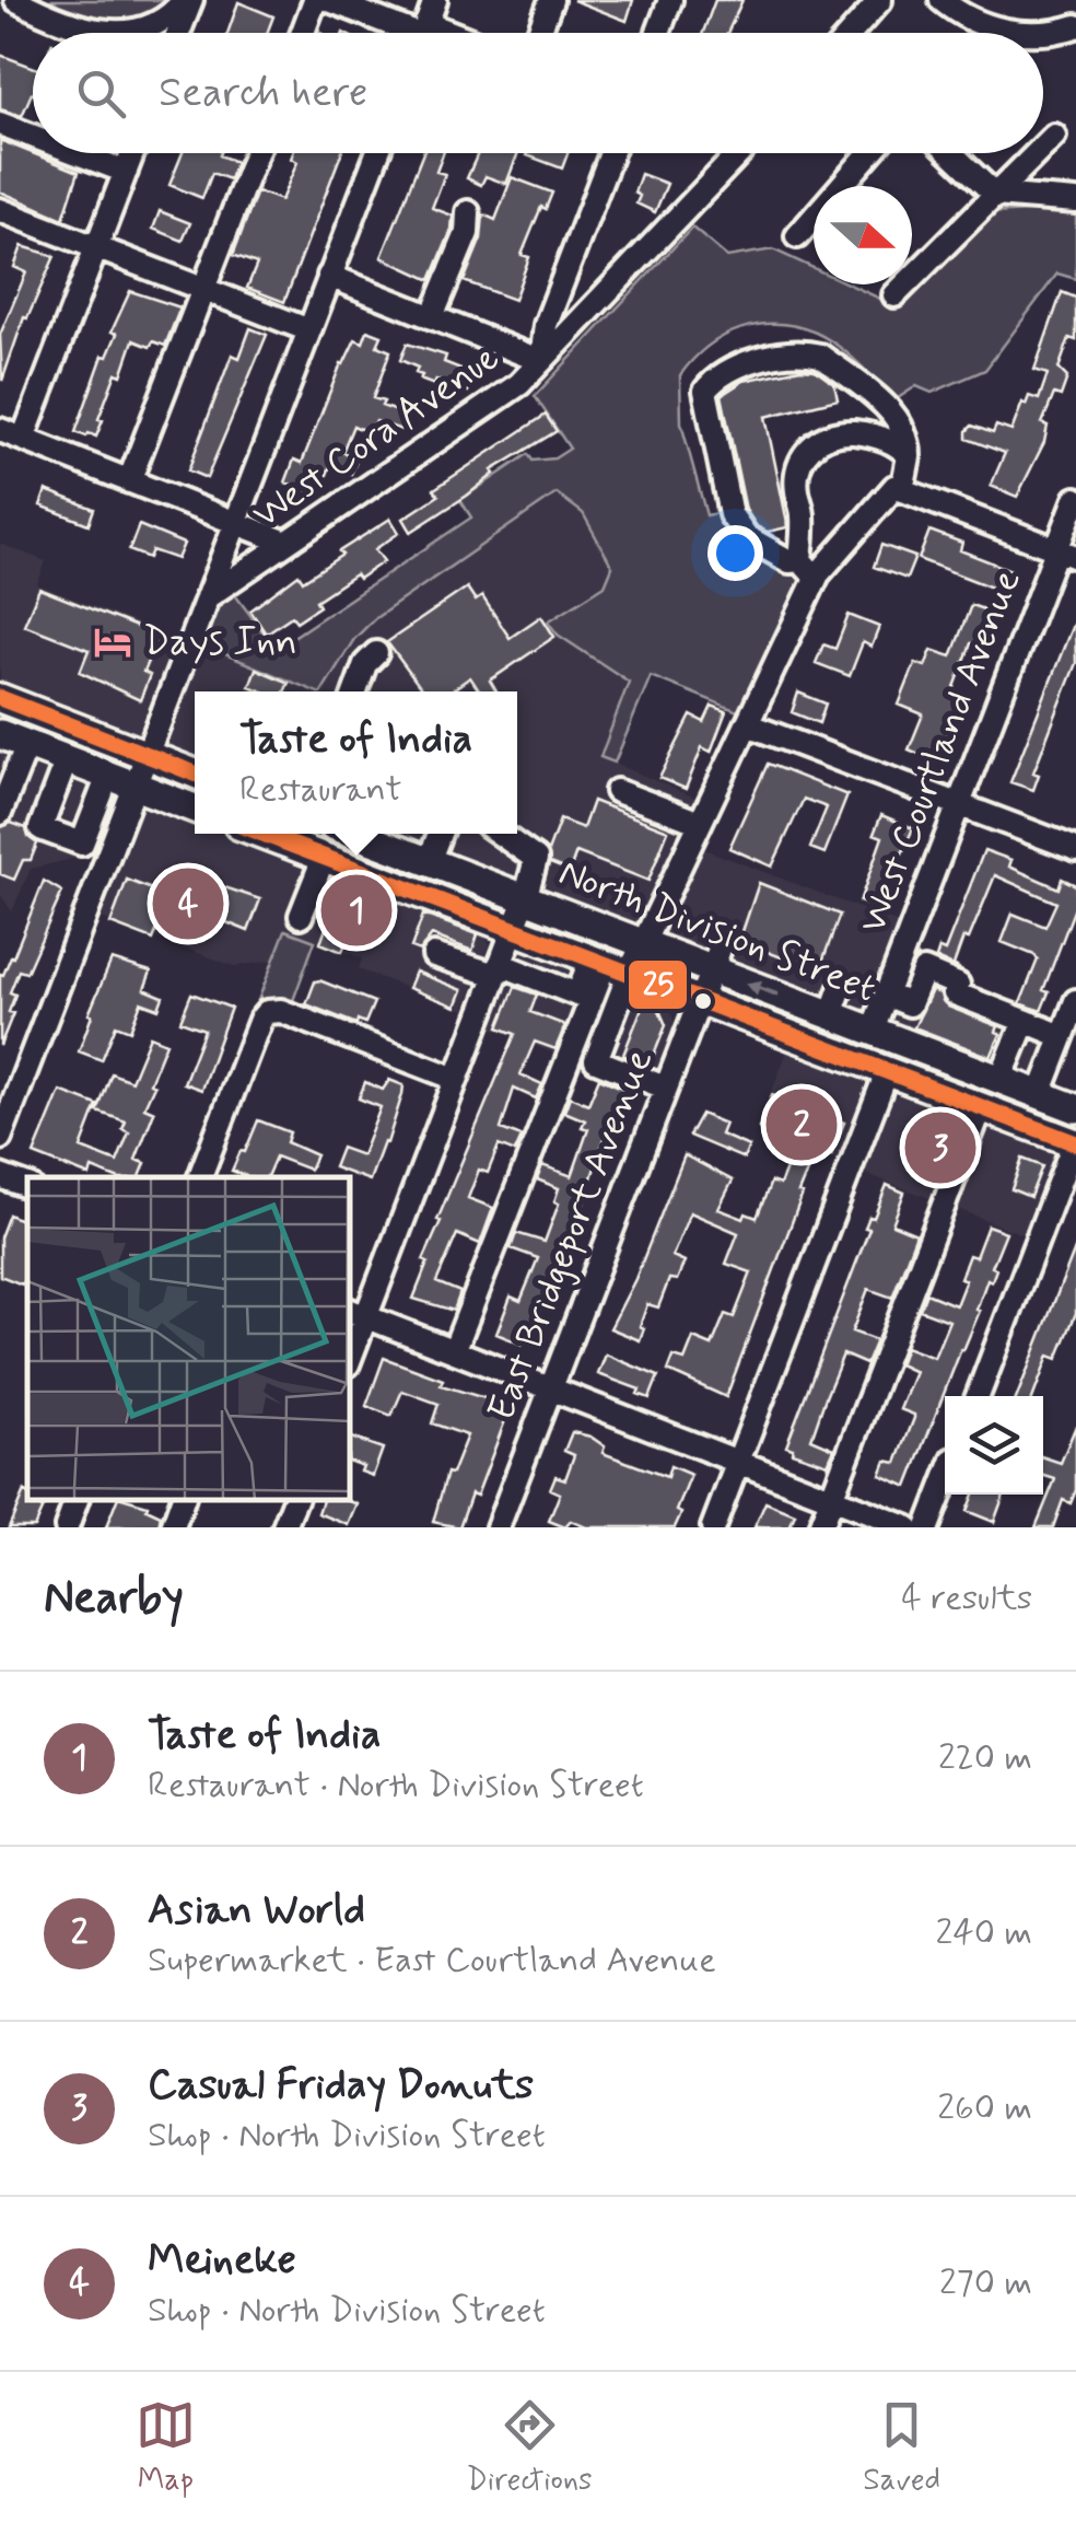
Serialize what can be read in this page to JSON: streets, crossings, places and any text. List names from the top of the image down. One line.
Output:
{"streets":{"main road":["North Division Street"],"street":["West Cora Avenue","West Courtland Avenue","East Bridgeport Avenue"]},"crossings":[["West Courtland Avenue","North Division Street"],["North Division Street","East Bridgeport Avenue"]],"places":{"hotel":["Days Inn"]},"lines":["transit line 25"],"north":"right","page":{"search":"Search here","popup":["Taste of India","Restaurant"],"pins":["4","1","2","3"],"heading":["Nearby","4 results"],"list":[{"mark":"1","name":"Taste of India","note":"Restaurant · North Division Street","value":"220 m"},{"mark":"2","name":"Asian World","note":"Supermarket · East Courtland Avenue","value":"240 m"},{"mark":"3","name":"Casual Friday Donuts","note":"Shop · North Division Street","value":"260 m"},{"mark":"4","name":"Meineke","note":"Shop · North Division Street","value":"270 m"}],"nav":["Map","Directions","Saved"]}}
